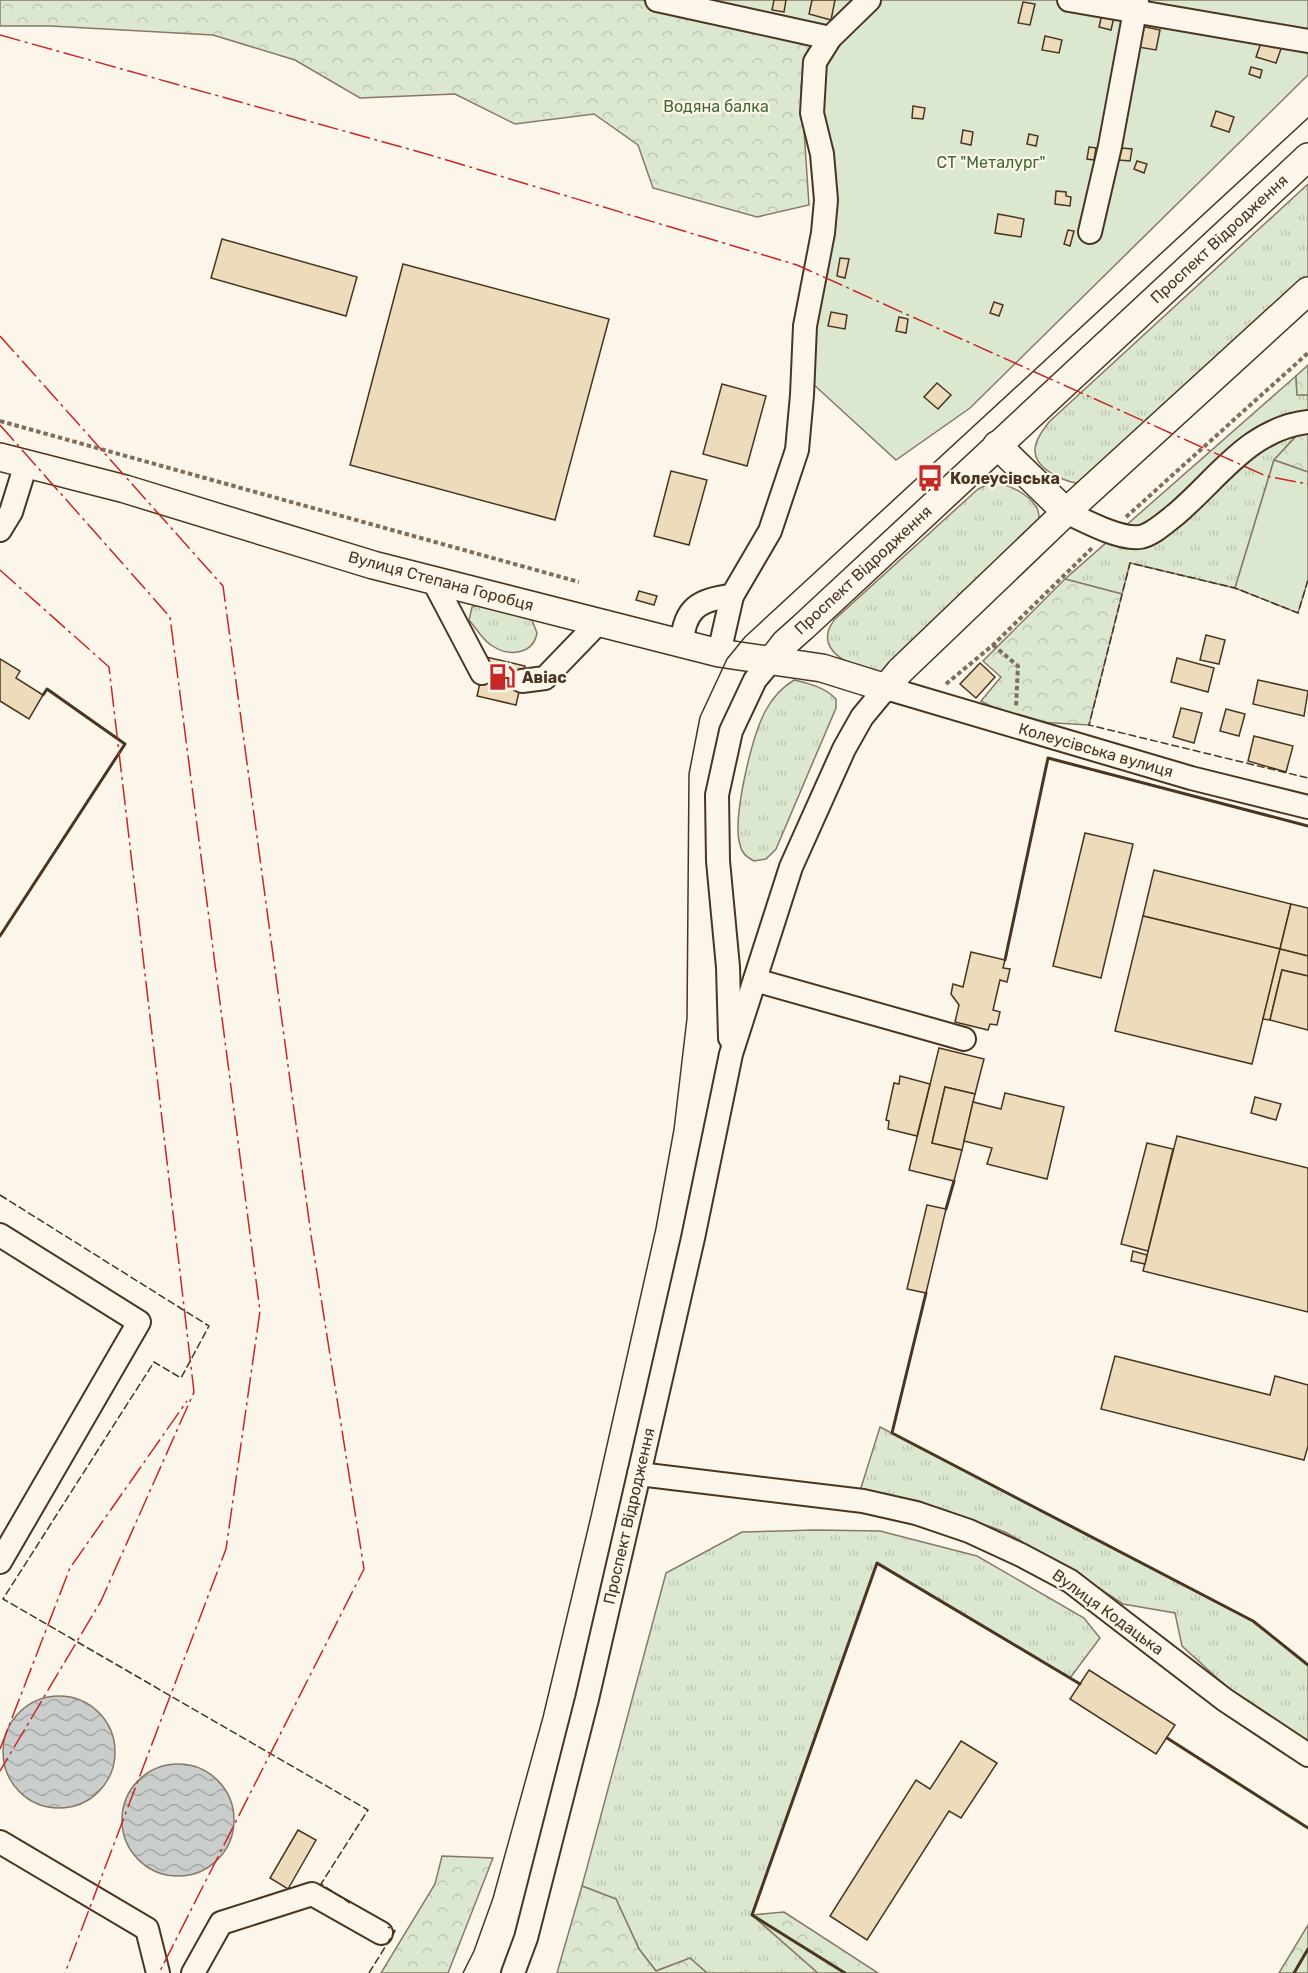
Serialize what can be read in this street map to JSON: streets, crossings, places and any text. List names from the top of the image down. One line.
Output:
{"streets":{"main road":["Проспект Відродження","Вулиця Степана Горобця"],"street":["Колеусівська вулиця","Вулиця Кодацька"]},"crossings":[["Проспект Відродження","Вулиця Степана Горобця"],["Проспект Відродження","Колеусівська вулиця"],["Проспект Відродження","Вулиця Кодацька"],["Вулиця Степана Горобця","Колеусівська вулиця"]],"parks":["Водяна балка","СТ \"Металург\""],"places":{"bus stop":["Колеусівська"],"fuel station":["Авіас"]}}
